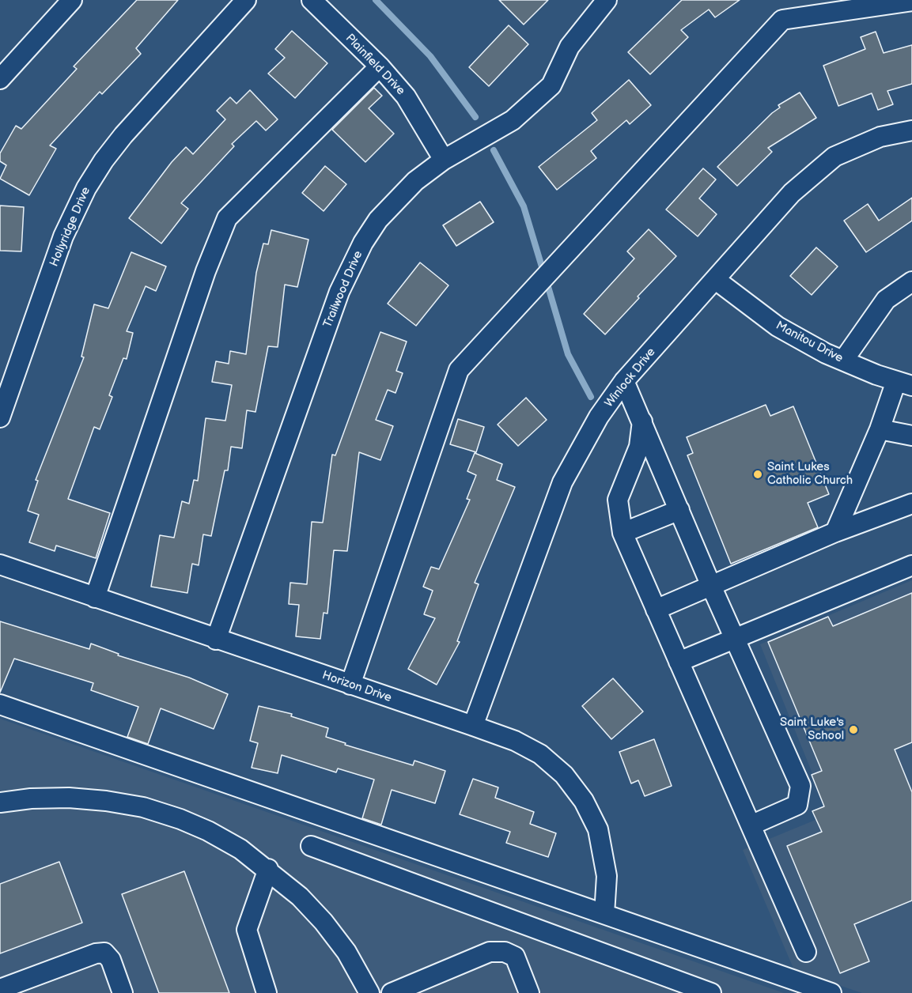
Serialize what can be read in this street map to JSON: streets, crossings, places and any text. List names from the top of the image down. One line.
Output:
{"streets":{"street":["Plainfield Drive","Hollyridge Drive","Trailwood Drive","Manitou Drive","Winlock Drive","Horizon Drive"]},"crossings":[["Plainfield Drive","Trailwood Drive"],["Trailwood Drive","Horizon Drive"],["Manitou Drive","Winlock Drive"],["Winlock Drive","Horizon Drive"]],"places":["Saint Lukes Catholic Church","Saint Luke's School"]}
